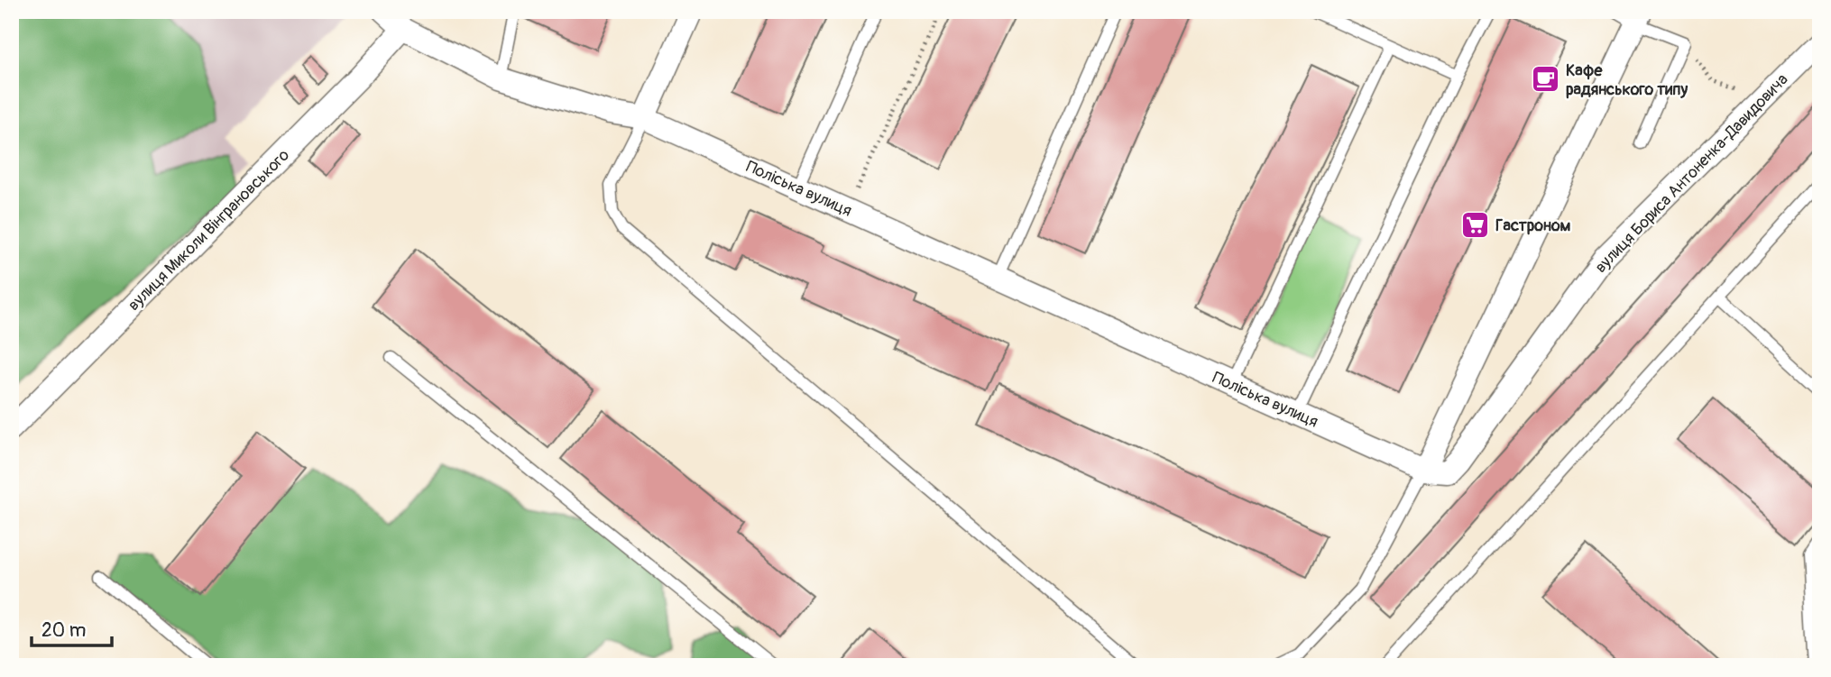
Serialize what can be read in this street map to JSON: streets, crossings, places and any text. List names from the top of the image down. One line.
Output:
{"streets":{"street":["вулиця Бориса Антоненка-Давидовича","Поліська вулиця","вулиця Миколи Вінграновського"]},"crossings":[["вулиця Бориса Антоненка-Давидовича","Поліська вулиця"],["Поліська вулиця","вулиця Миколи Вінграновського"]],"places":{"cafe":["Кафе радянського типу"],"supermarket":["Гастроном"]},"scale_bar":"20 m"}
